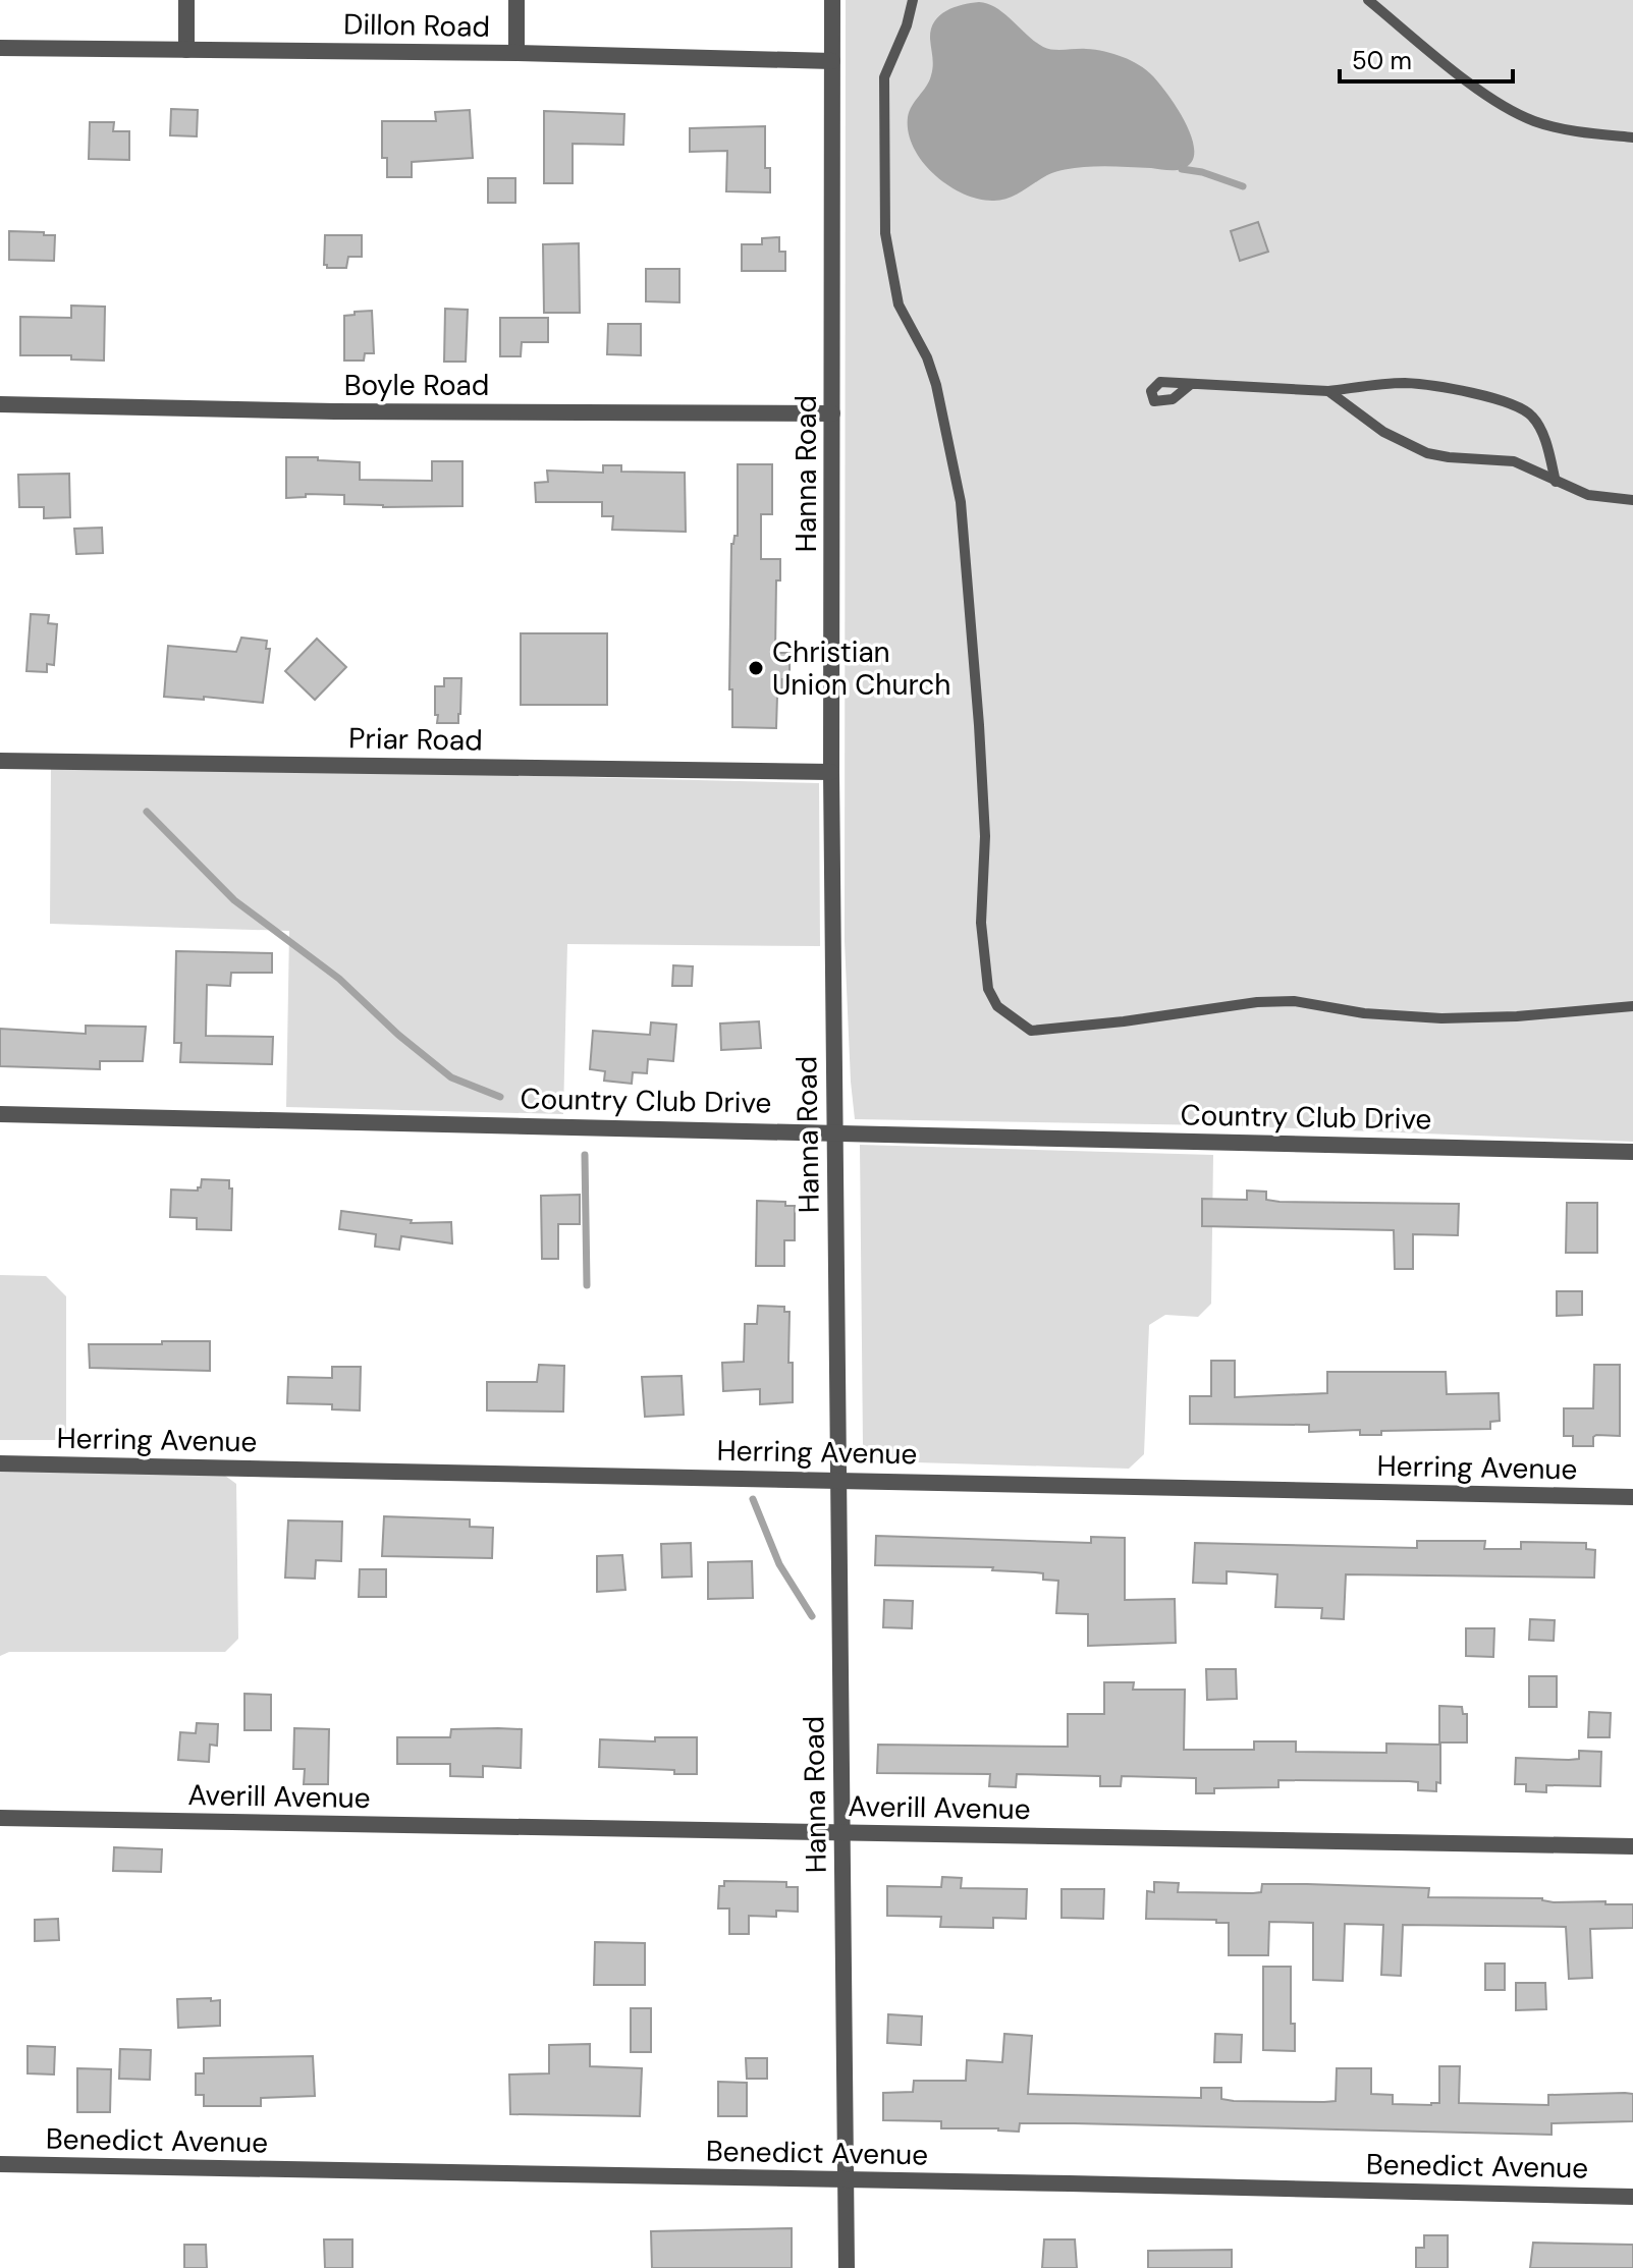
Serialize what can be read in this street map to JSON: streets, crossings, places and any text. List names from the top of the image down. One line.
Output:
{"streets":{"street":["Dillon Road","Boyle Road","Hanna Road","Priar Road","Country Club Drive","Herring Avenue","Averill Avenue","Benedict Avenue"]},"crossings":[["Dillon Road","Hanna Road"],["Boyle Road","Hanna Road"],["Hanna Road","Priar Road"],["Hanna Road","Country Club Drive"],["Hanna Road","Herring Avenue"],["Hanna Road","Averill Avenue"],["Hanna Road","Benedict Avenue"]],"places":["Christian Union Church"],"scale_bar":"50 m"}
